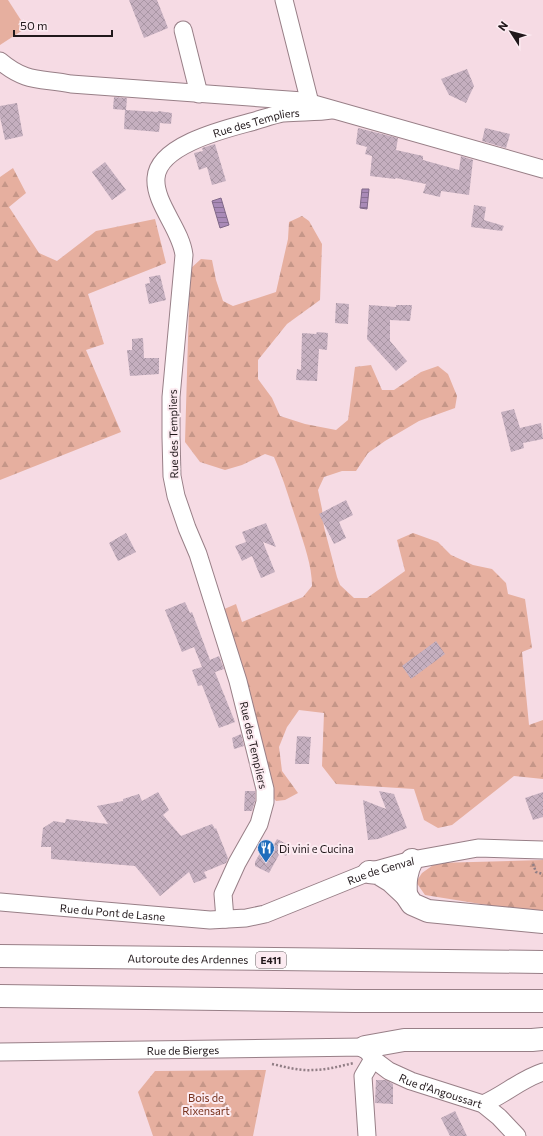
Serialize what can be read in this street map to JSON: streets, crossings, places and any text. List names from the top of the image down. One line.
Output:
{"streets":{"highway":["Autoroute des Ardennes","E411"],"street":["Rue des Templiers","Rue de Genval","Rue du Pont de Lasne","Rue de Bierges","Rue d'Angoussart"]},"crossings":[["Rue des Templiers","Rue de Genval"],["Rue des Templiers","Rue du Pont de Lasne"],["Rue de Genval","Rue du Pont de Lasne"],["Rue de Bierges","Rue d'Angoussart"]],"parks":["Bois de Rixensart"],"places":{"restaurant":["Di vini e Cucina"]},"scale_bar":"50 m","north":"top left"}
